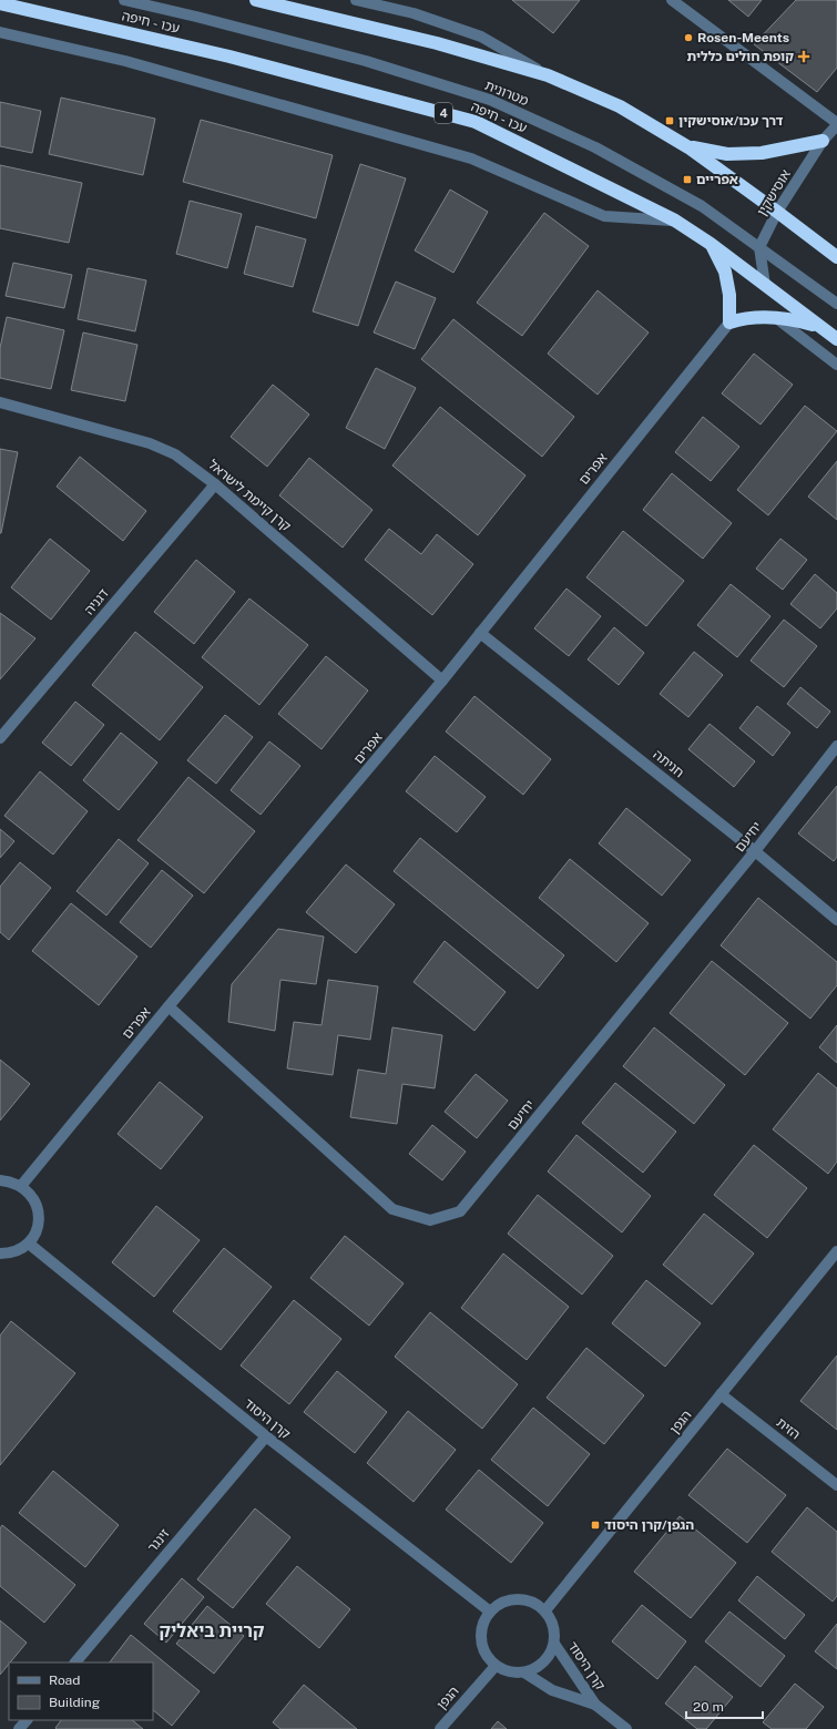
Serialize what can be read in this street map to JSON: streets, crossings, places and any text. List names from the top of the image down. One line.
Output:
{"streets":{"highway":["עכו - חיפה","4"],"street":["מטרונית","אוסישקין","אפרים","קרן קיימת לישראל","דגניה","חניתה","יחיעם","קרן היסוד","הגפן","הזית","זינגר"]},"crossings":[["מטרונית","אוסישקין"],["אפרים","קרן קיימת לישראל"],["אפרים","חניתה"],["אפרים","יחיעם"],["קרן קיימת לישראל","דגניה"],["חניתה","יחיעם"],["קרן היסוד","הגפן"],["קרן היסוד","זינגר"],["הגפן","הזית"]],"districts":["קריית ביאליק"],"places":{"other":["Rosen-Meents"],"health":["קופת חולים כללית"],"transit":["דרך עכו/אוסישקין","אפריים","הגפן/קרן היסוד"]},"legend":["Road","Building"],"scale_bar":"20 m"}
